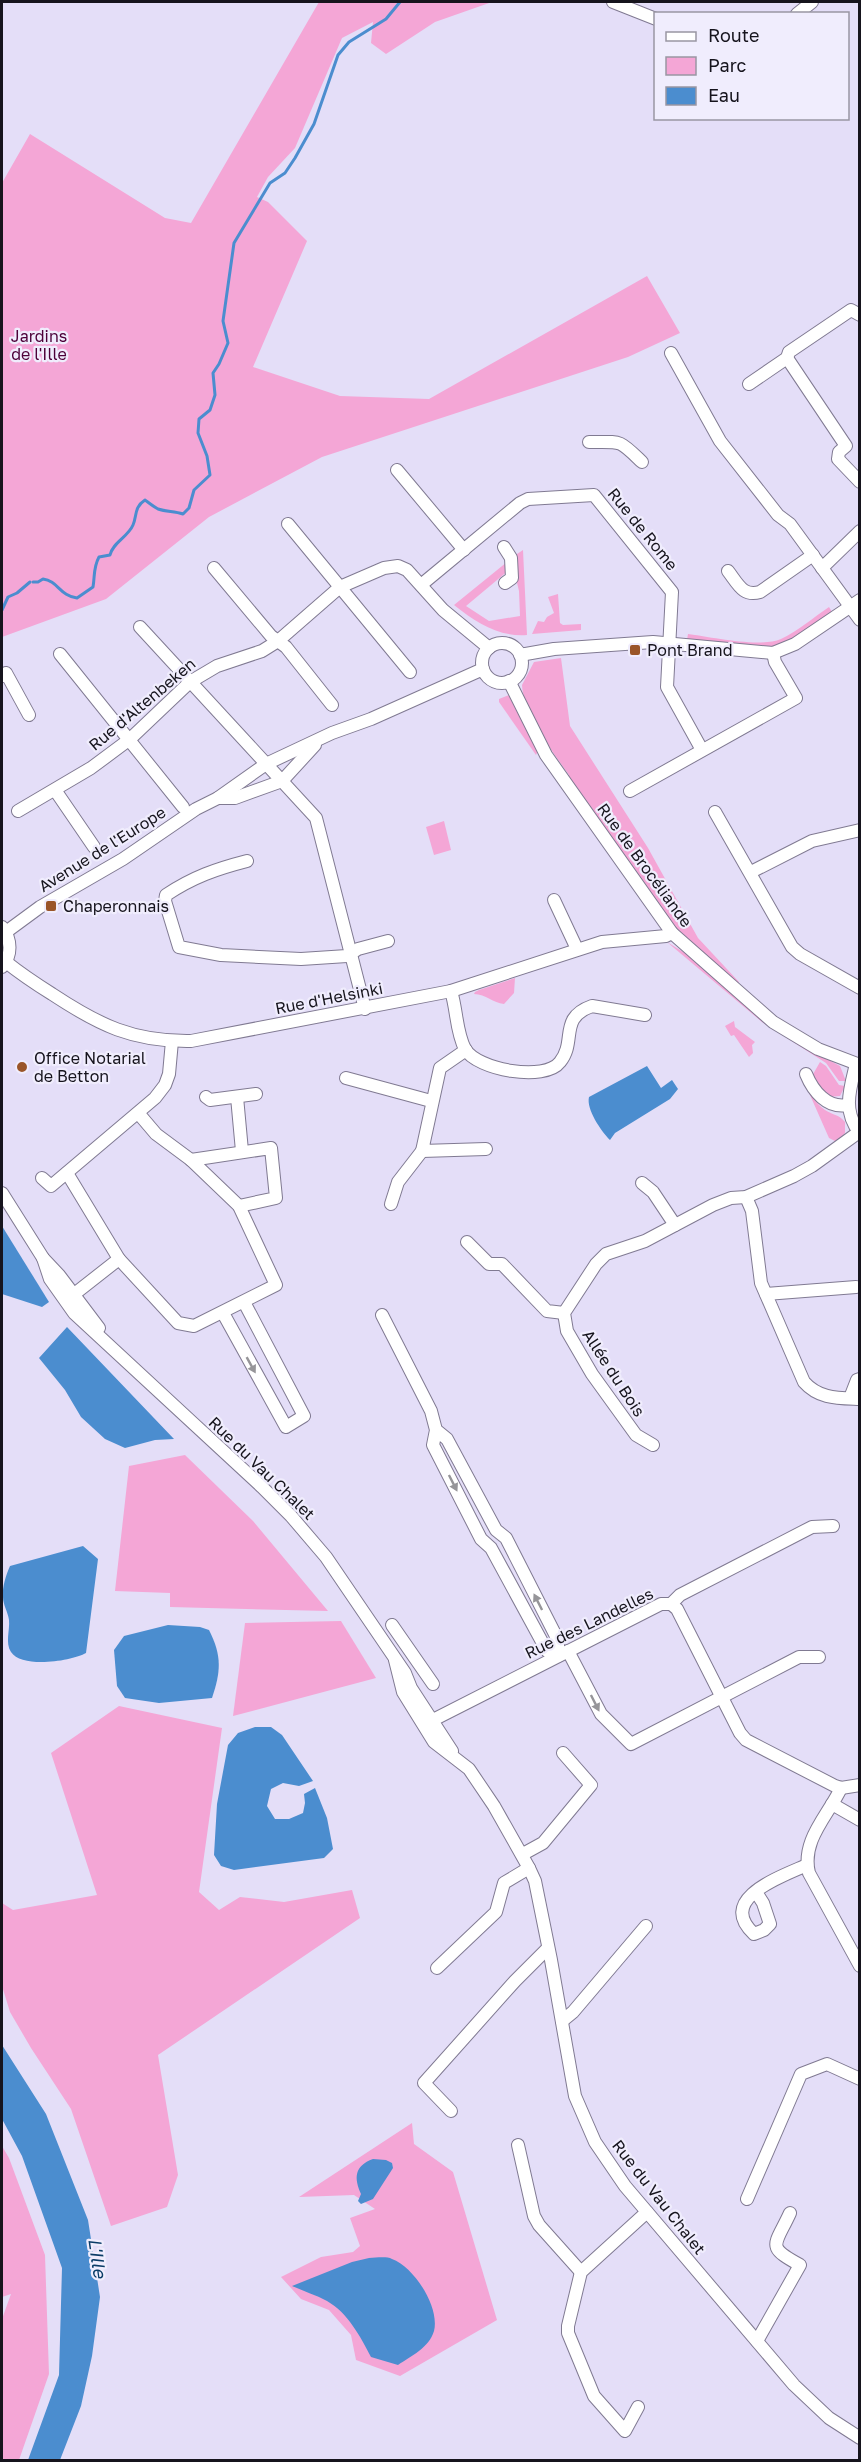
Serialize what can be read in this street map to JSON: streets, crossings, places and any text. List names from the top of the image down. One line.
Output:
{"streets":{"street":["Rue de Rome","Rue d'Altenbeken","Avenue de l'Europe","Rue de Brocéliande","Rue d'Helsinki","Allée du Bois","Rue du Vau Chalet","Rue des Landelles"]},"crossings":[["Rue de Rome","Rue d'Altenbeken"],["Rue d'Altenbeken","Avenue de l'Europe"],["Rue d'Altenbeken","Rue de Brocéliande"],["Avenue de l'Europe","Rue de Brocéliande"],["Rue de Brocéliande","Rue d'Helsinki"],["Rue du Vau Chalet","Rue des Landelles"]],"water":["L'Ille"],"parks":["Jardins de l'Ille"],"places":{"transit":["Pont Brand","Chaperonnais"],"other":["Office Notarial de Betton"]},"legend":["Route","Parc","Eau"]}
